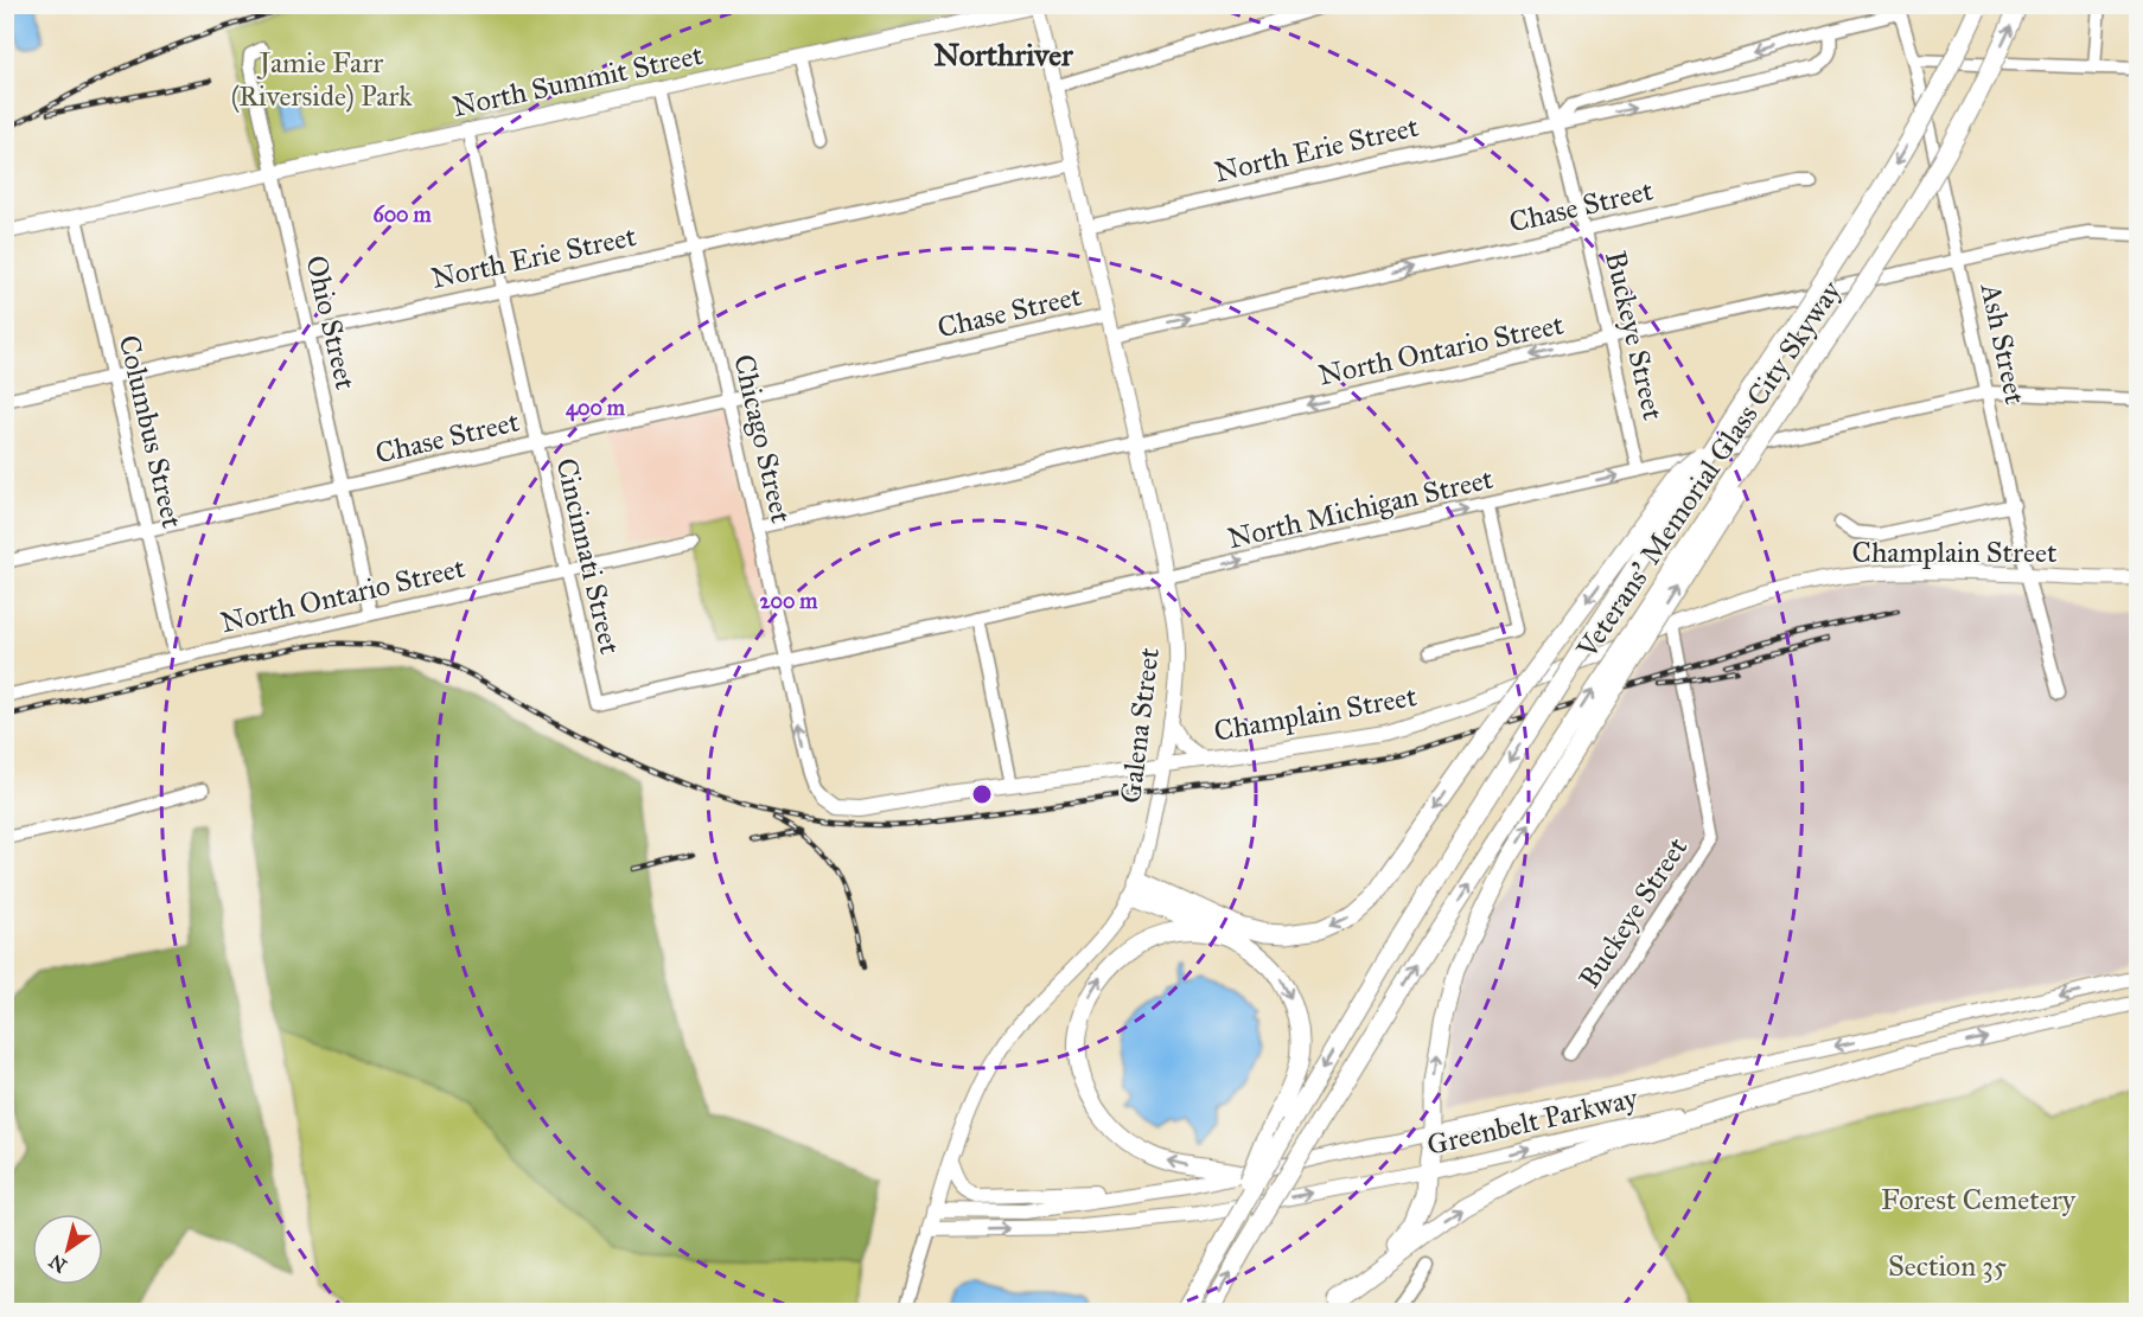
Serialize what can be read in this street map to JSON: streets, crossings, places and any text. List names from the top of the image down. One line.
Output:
{"streets":{"highway":["Veterans' Memorial Glass City Skyway"],"main road":["North Summit Street","Champlain Street","Galena Street","Greenbelt Parkway"],"street":["North Erie Street","Chase Street","Ohio Street","Buckeye Street","Ash Street","North Ontario Street","Columbus Street","Chicago Street","North Michigan Street","Cincinnati Street"]},"crossings":[["North Summit Street","Ohio Street"],["North Summit Street","Columbus Street"],["North Summit Street","Chicago Street"],["North Summit Street","Cincinnati Street"],["North Summit Street","Galena Street"],["North Erie Street","Ohio Street"],["North Erie Street","Buckeye Street"],["North Erie Street","Ash Street"],["North Erie Street","Columbus Street"],["North Erie Street","Chicago Street"],["North Erie Street","Cincinnati Street"],["North Erie Street","Galena Street"],["Chase Street","Ohio Street"],["Chase Street","Buckeye Street"],["Chase Street","Columbus Street"],["Chase Street","Chicago Street"],["Chase Street","Cincinnati Street"],["Chase Street","Galena Street"],["Ohio Street","North Ontario Street"],["Buckeye Street","North Ontario Street"],["Buckeye Street","North Michigan Street"],["Buckeye Street","Champlain Street"],["Ash Street","North Ontario Street"],["Ash Street","North Michigan Street"],["Ash Street","Champlain Street"],["North Ontario Street","Columbus Street"],["North Ontario Street","Chicago Street"],["North Ontario Street","Cincinnati Street"],["North Ontario Street","Galena Street"],["Chicago Street","North Michigan Street"],["Chicago Street","Champlain Street"],["North Michigan Street","Champlain Street"],["North Michigan Street","Cincinnati Street"],["North Michigan Street","Galena Street"],["Champlain Street","Galena Street"],["Galena Street","Greenbelt Parkway"]],"districts":["Northriver"],"parks":["Jamie Farr (Riverside) Park","Forest Cemetery","Section 35"],"north":"bottom left","rings":["600 m","400 m","200 m"]}
